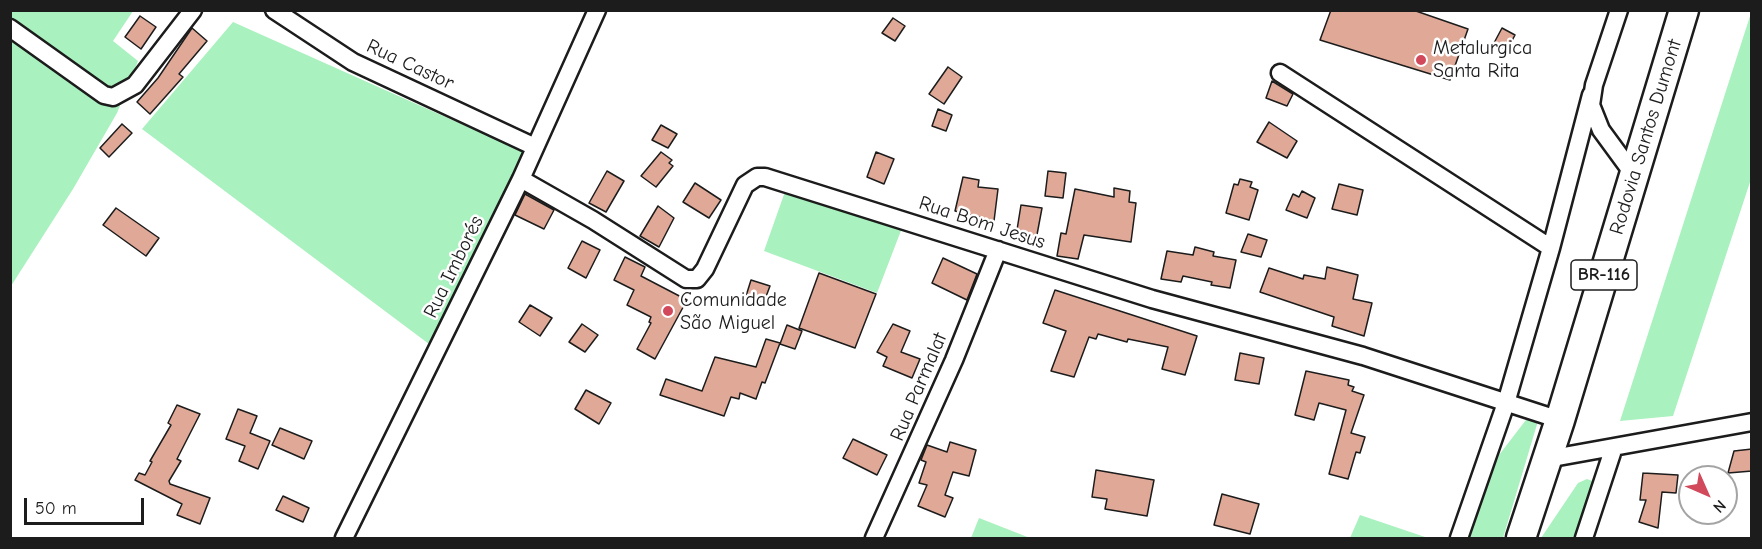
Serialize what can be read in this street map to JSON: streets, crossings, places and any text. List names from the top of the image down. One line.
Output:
{"streets":{"highway":["Rodovia Santos Dumont","BR-116"],"street":["Rua Castor","Rua Bom Jesus","Rua Imborés","Rua Parmalat"]},"crossings":[["Rua Castor","Rua Imborés"],["Rodovia Santos Dumont","Rua Bom Jesus"],["Rua Bom Jesus","Rua Imborés"],["Rua Bom Jesus","Rua Parmalat"]],"places":["Metalurgica Santa Rita","Comunidade São Miguel"],"scale_bar":"50 m","north":"bottom right"}
